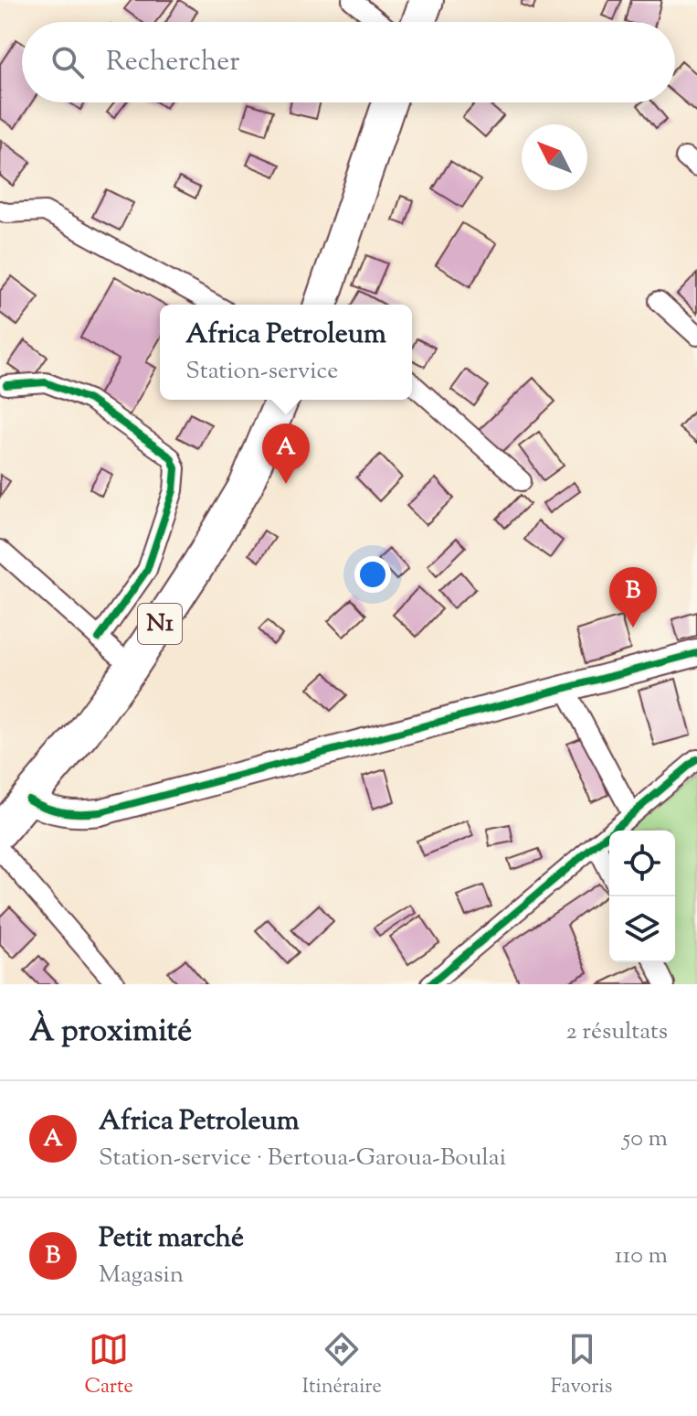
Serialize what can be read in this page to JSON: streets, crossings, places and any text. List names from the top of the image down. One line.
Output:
{"streets":{"highway":["N1"]},"north":"top left","page":{"search":"Rechercher","popup":["Africa Petroleum","Station-service"],"pins":["A","B"],"heading":["À proximité","2 résultats"],"list":[{"mark":"A","name":"Africa Petroleum","note":"Station-service · Bertoua-Garoua-Boulai","value":"50 m"},{"mark":"B","name":"Petit marché","note":"Magasin","value":"110 m"}],"nav":["Carte","Itinéraire","Favoris"]}}
